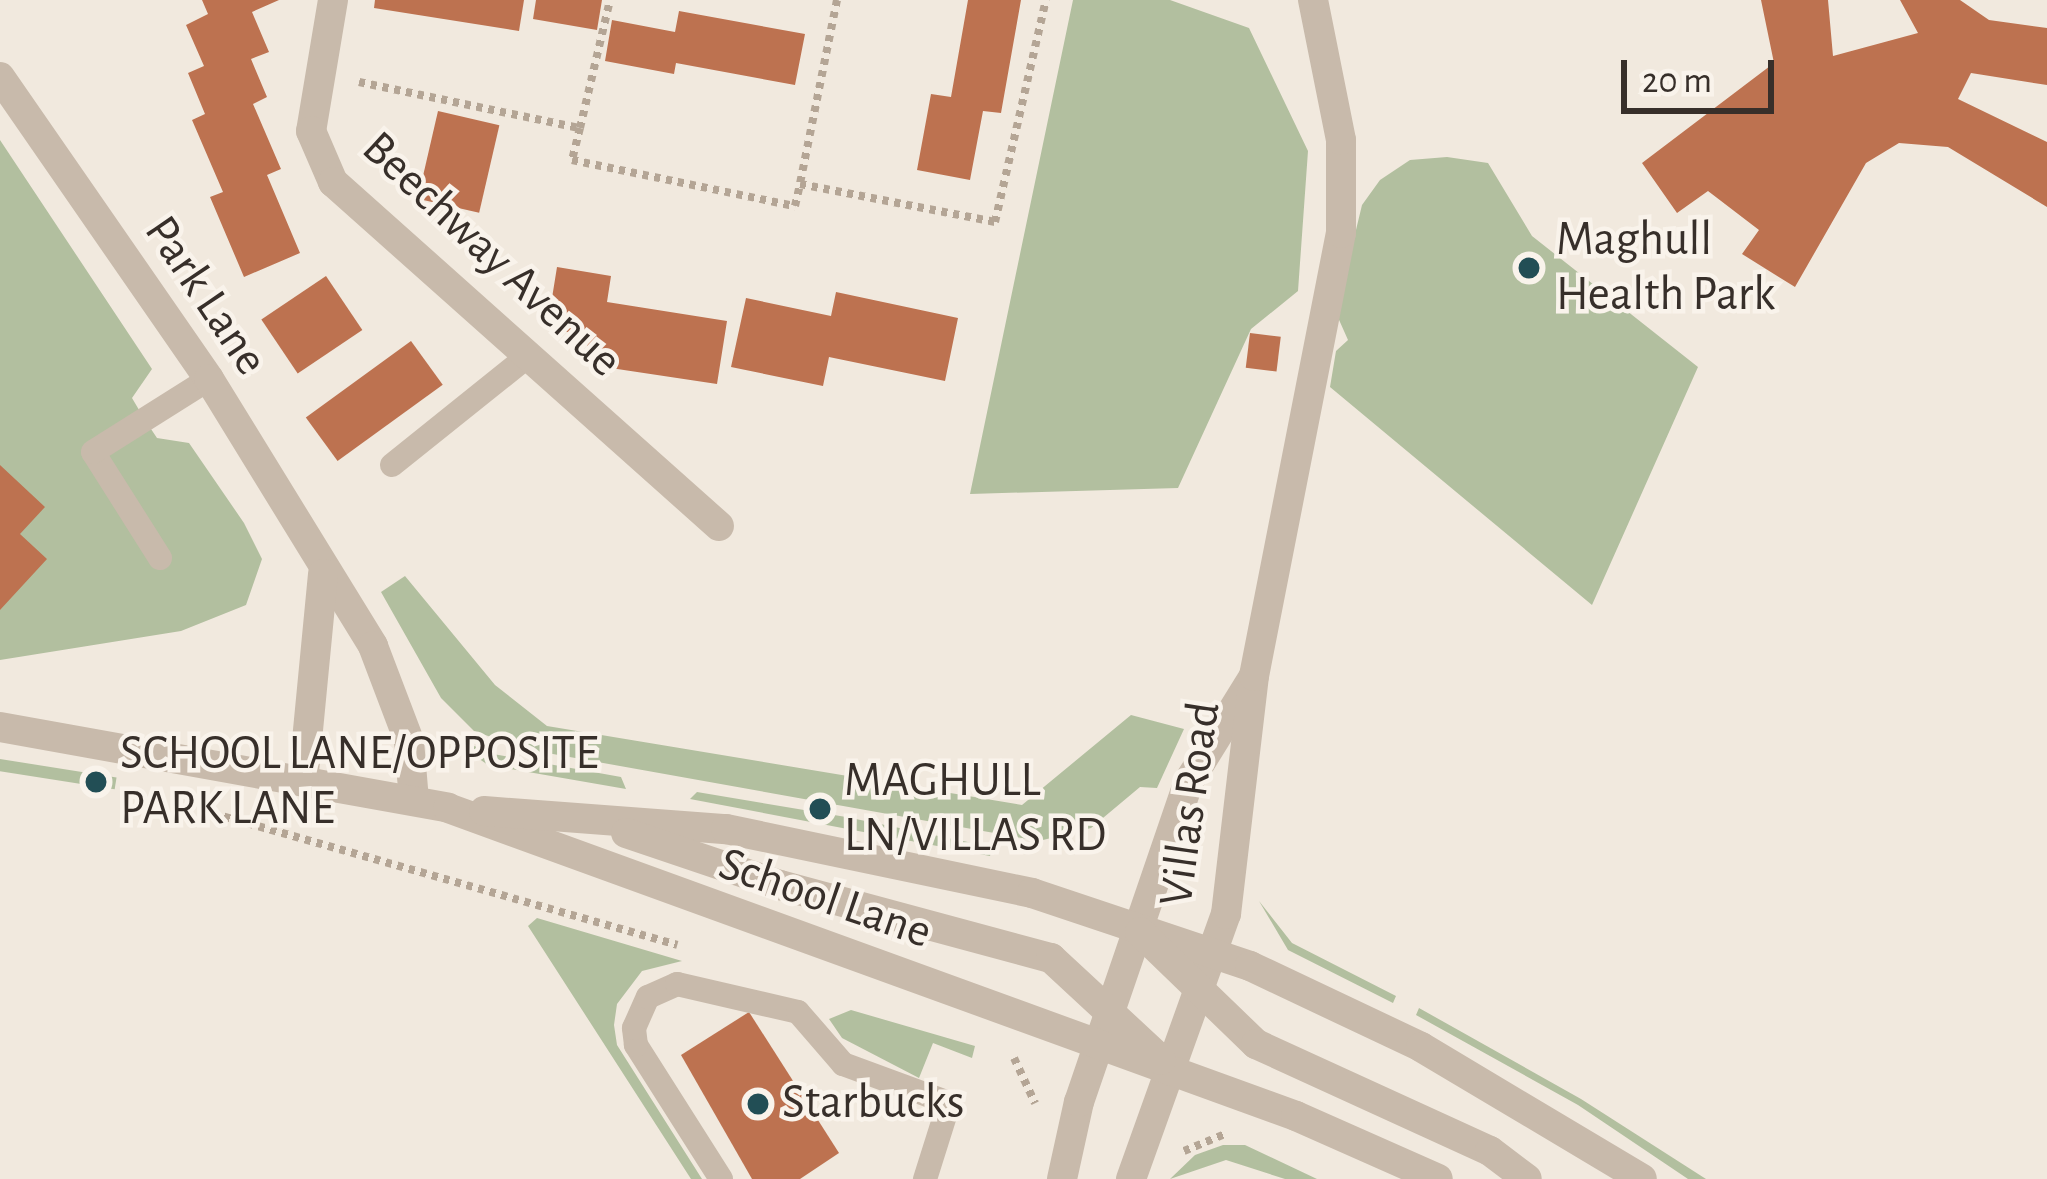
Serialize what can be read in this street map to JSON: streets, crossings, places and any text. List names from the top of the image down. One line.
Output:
{"streets":{"street":["Beechway Avenue","Park Lane","Villas Road","School Lane"]},"crossings":[["Park Lane","School Lane"],["Villas Road","School Lane"]],"places":["Maghull Health Park","SCHOOL LANE/OPPOSITE PARK LANE","MAGHULL LN/VILLAS RD","Starbucks"],"scale_bar":"20 m"}
